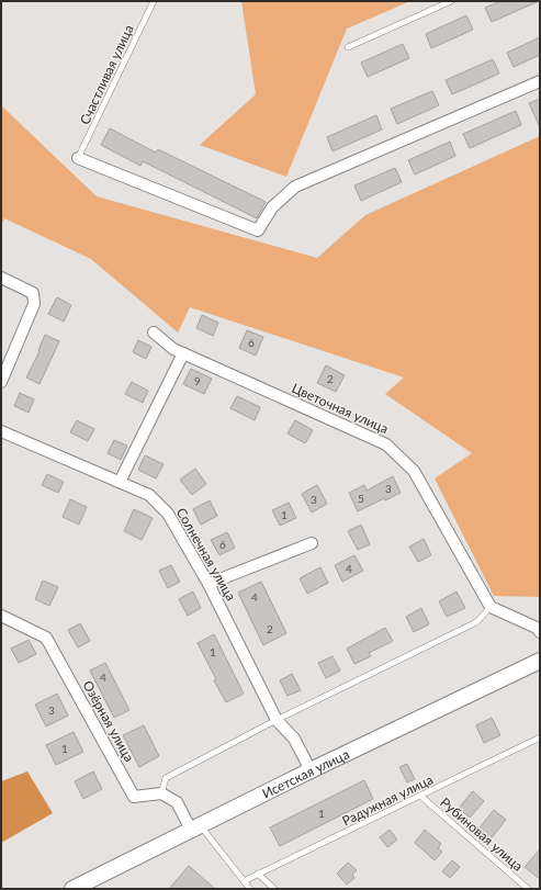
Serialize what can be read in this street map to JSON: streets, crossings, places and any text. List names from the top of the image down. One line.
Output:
{"streets":{"main road":["Исетская улица"],"street":["Цветочная улица","Солнечная улица","Озёрная улица"],"lane":["Счастливая улица","Радужная улица","Рубиновая улица"]},"crossings":[["Солнечная улица","Исетская улица"],["Радужная улица","Рубиновая улица"]],"house_numbers":["6","2","9","3","5","3","1","6","4","4","2","1","4","3","1","1"]}
